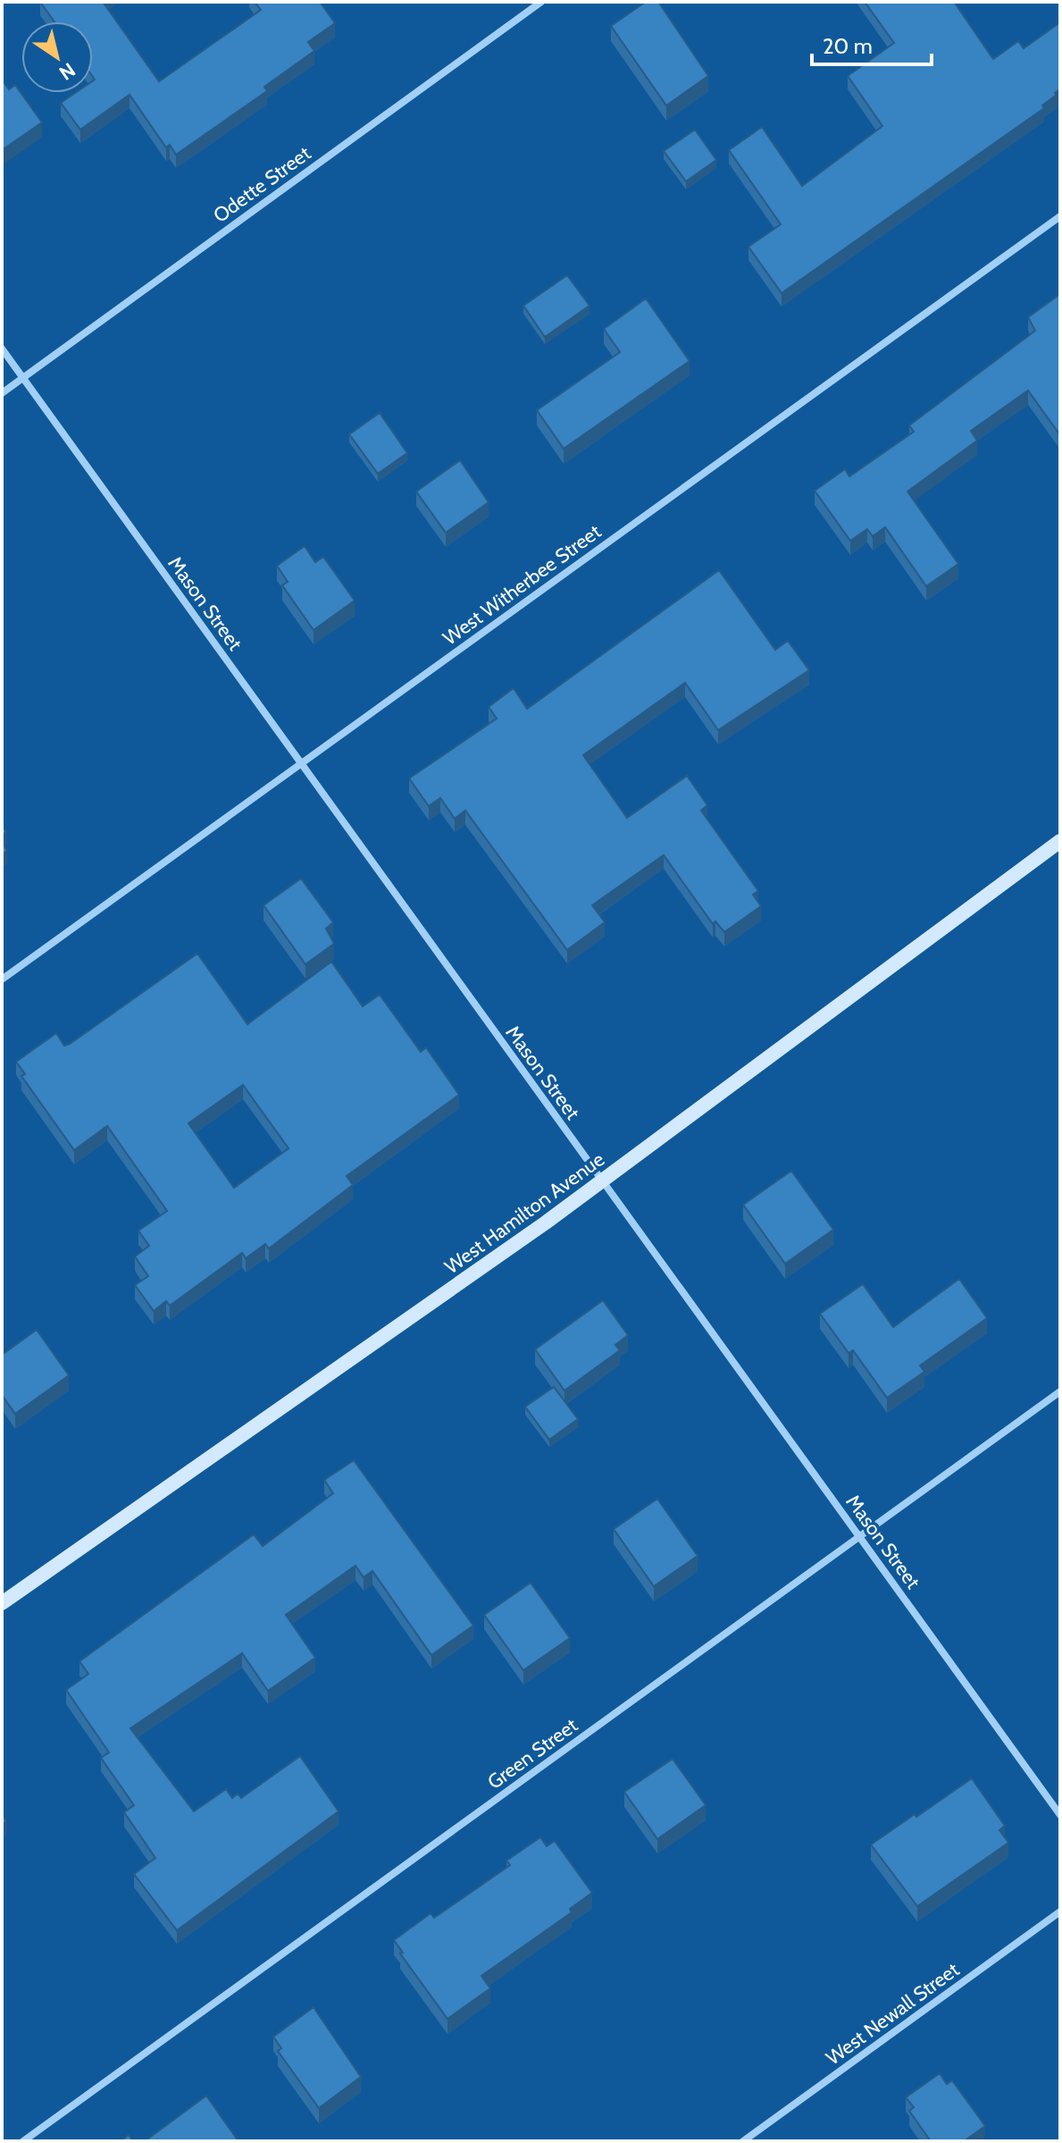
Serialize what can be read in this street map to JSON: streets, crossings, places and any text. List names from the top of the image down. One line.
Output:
{"streets":{"street":["Odette Street","West Witherbee Street","Mason Street","West Hamilton Avenue","Green Street","West Newall Street"]},"crossings":[["Odette Street","Mason Street"],["West Witherbee Street","Mason Street"],["Mason Street","West Hamilton Avenue"],["Mason Street","Green Street"]],"scale_bar":"20 m","north":"bottom right"}
